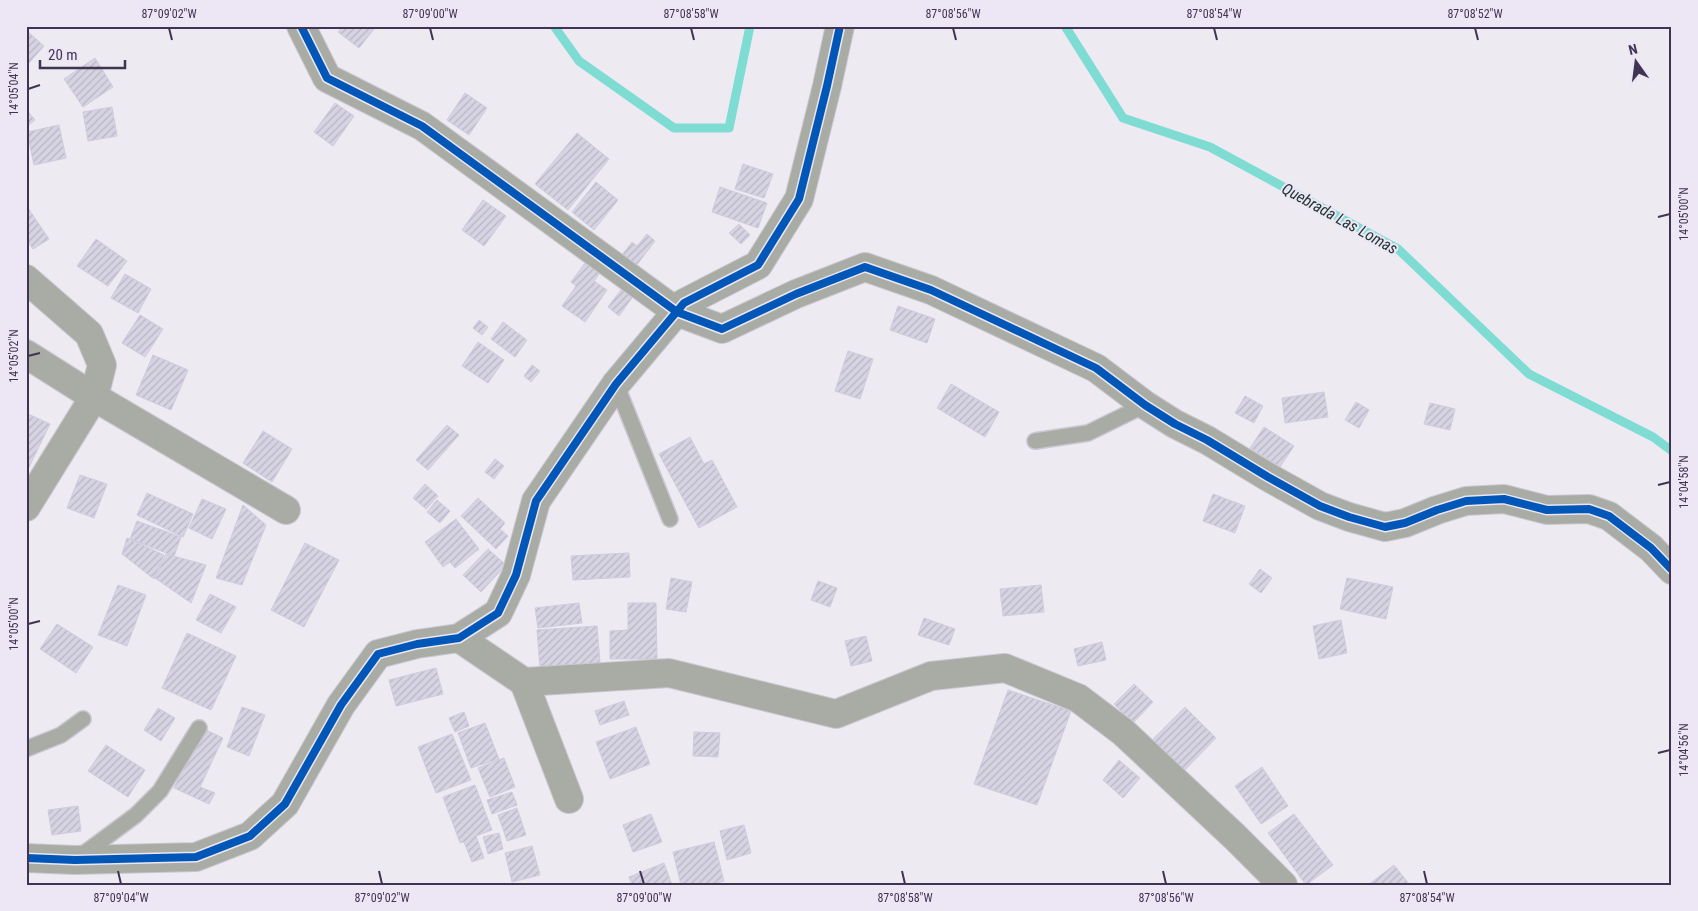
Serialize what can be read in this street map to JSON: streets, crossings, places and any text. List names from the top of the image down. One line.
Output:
{"water":["Quebrada Las Lomas"],"scale_bar":"20 m","north":"top","coordinates":["87°09'02\"W","87°09'00\"W","87°08'58\"W","87°08'56\"W","87°08'54\"W","87°08'52\"W","14°05'04\"N","14°05'00\"N","14°05'02\"N","14°04'58\"N","14°04'56\"N","87°09'04\"W"]}
